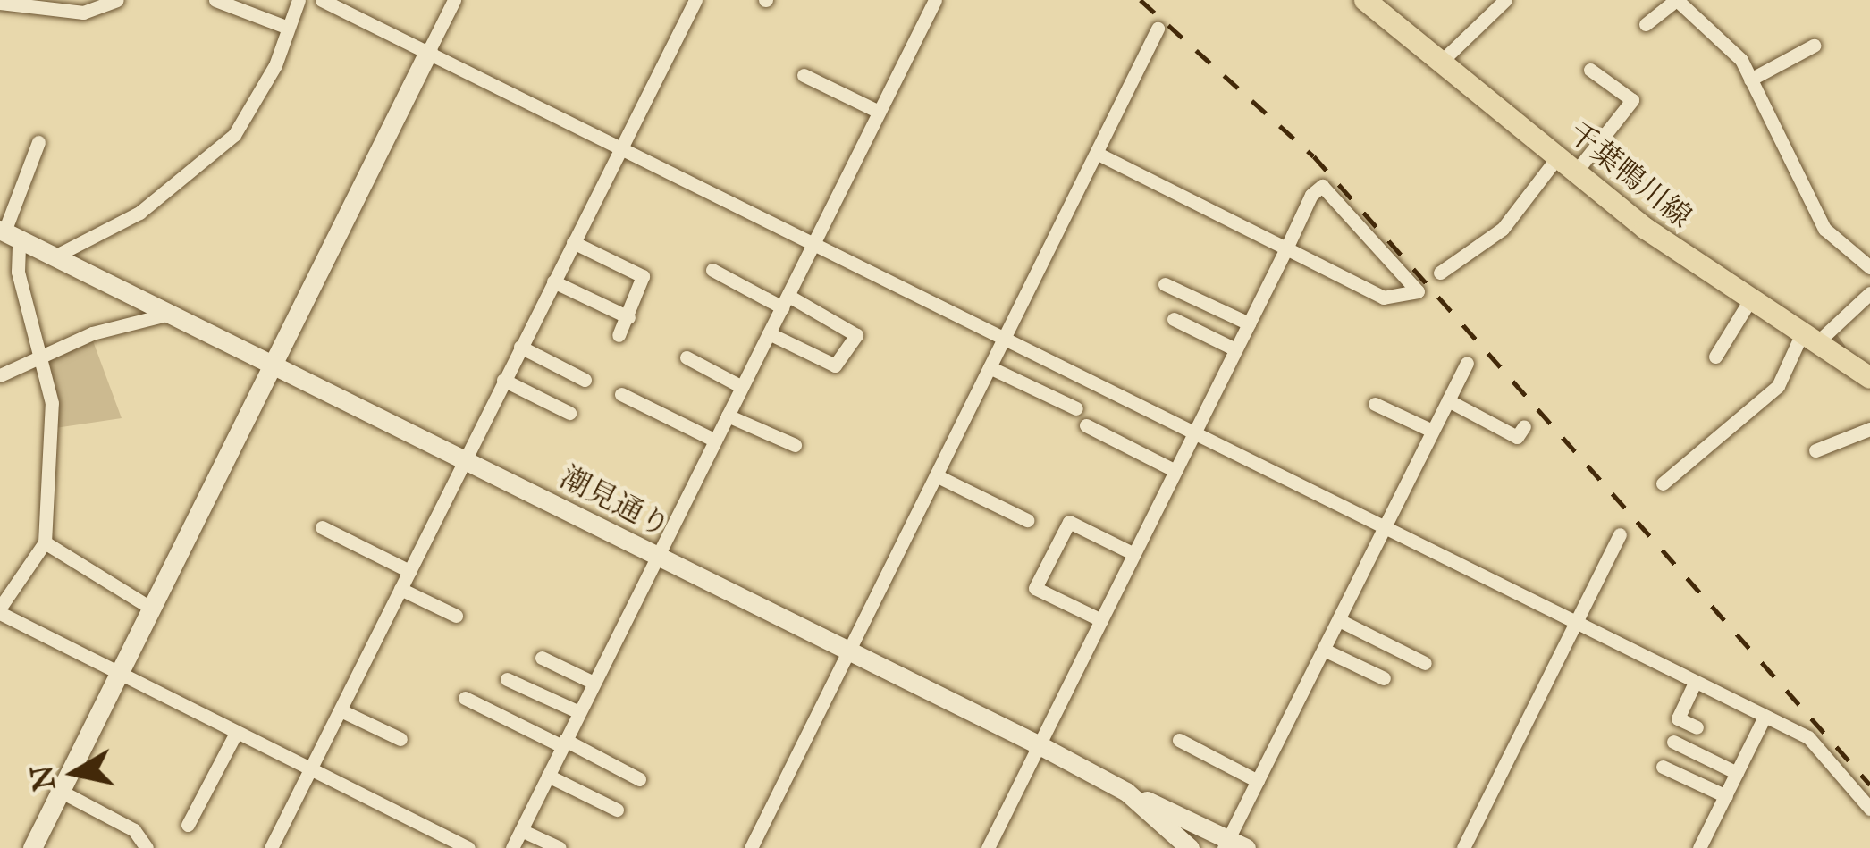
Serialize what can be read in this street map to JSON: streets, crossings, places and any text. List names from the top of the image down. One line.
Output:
{"streets":{"main road":["千葉鴨川線"],"street":["潮見通り"]},"north":"left"}
